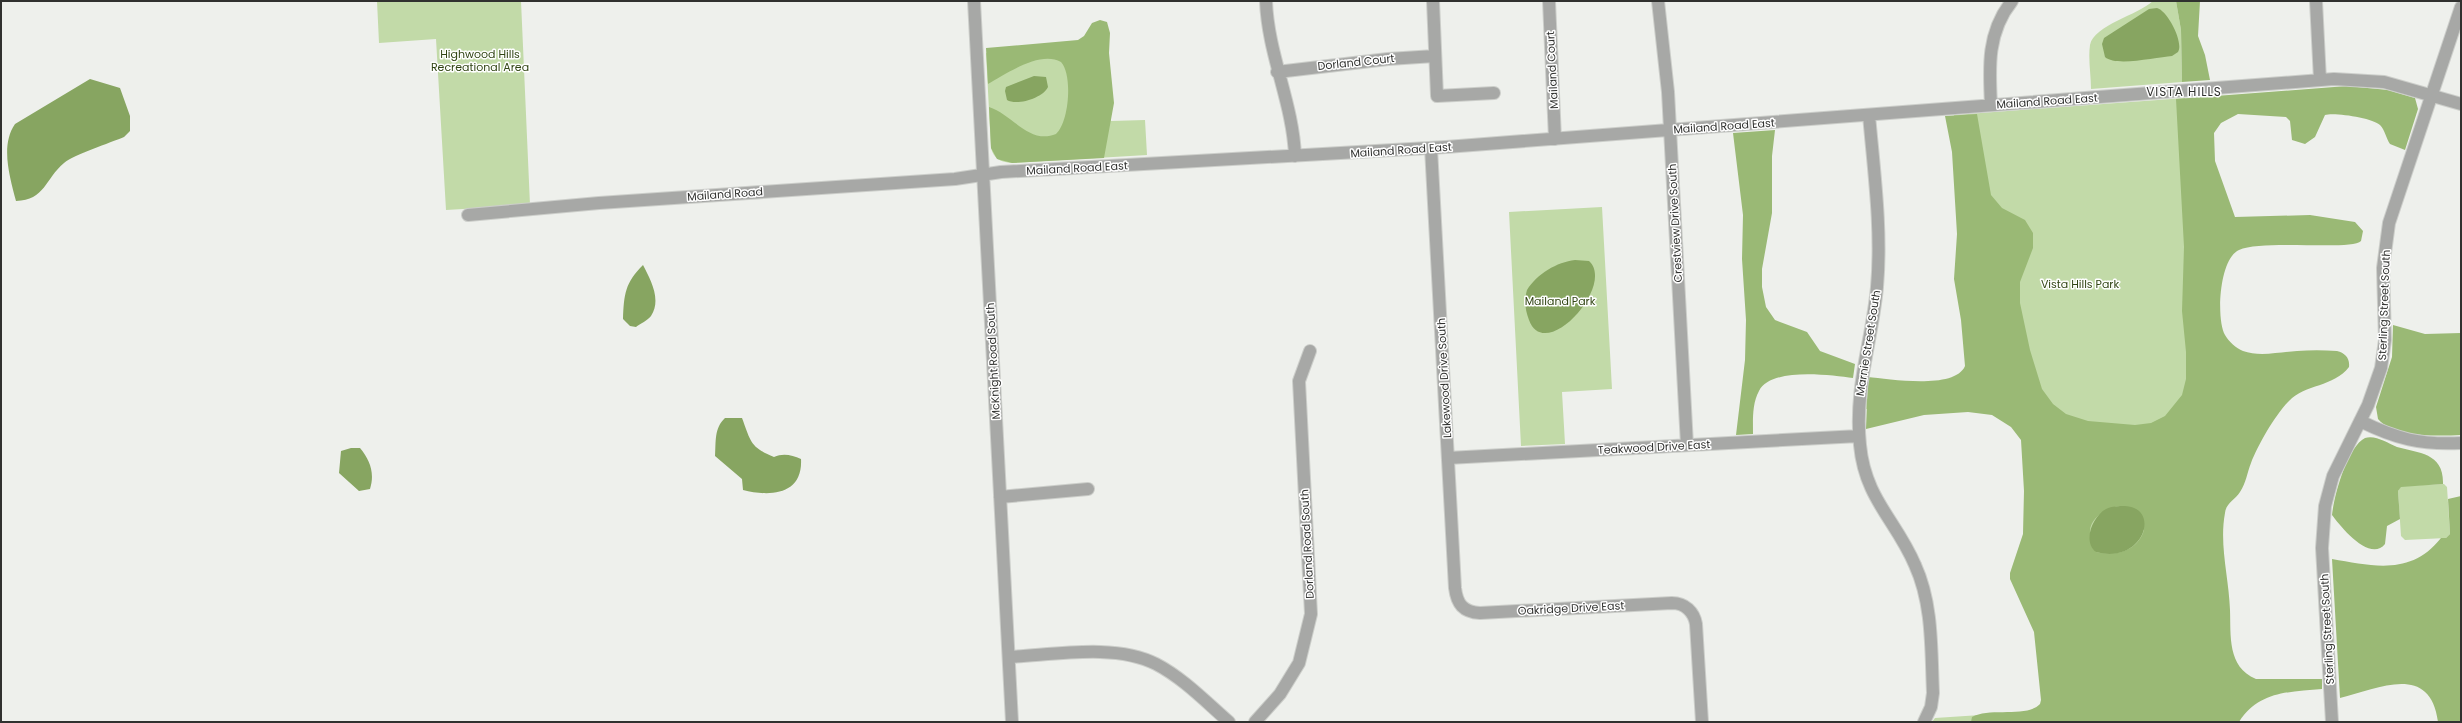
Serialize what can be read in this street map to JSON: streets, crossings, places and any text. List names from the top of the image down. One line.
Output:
{"streets":{"street":["Dorland Court","Mailand Court","Mailand Road East","Mailand Road","Crestview Drive South","Sterling Street South","Marnie Street South","McKnight Road South","Lakewood Drive South","Teakwood Drive East","Dorland Road South","Oakridge Drive East"]},"crossings":[["Mailand Court","Mailand Road East"],["Mailand Road East","Mailand Road"],["Mailand Road East","Crestview Drive South"],["Mailand Road East","Sterling Street South"],["Mailand Road East","Marnie Street South"],["Mailand Road East","McKnight Road South"],["Mailand Road East","Lakewood Drive South"],["Mailand Road","McKnight Road South"],["Crestview Drive South","Teakwood Drive East"],["Marnie Street South","Teakwood Drive East"],["Lakewood Drive South","Teakwood Drive East"],["Lakewood Drive South","Oakridge Drive East"]],"districts":["VISTA HILLS"],"parks":["Highwood Hills Recreational Area","Vista Hills Park","Mailand Park"]}
